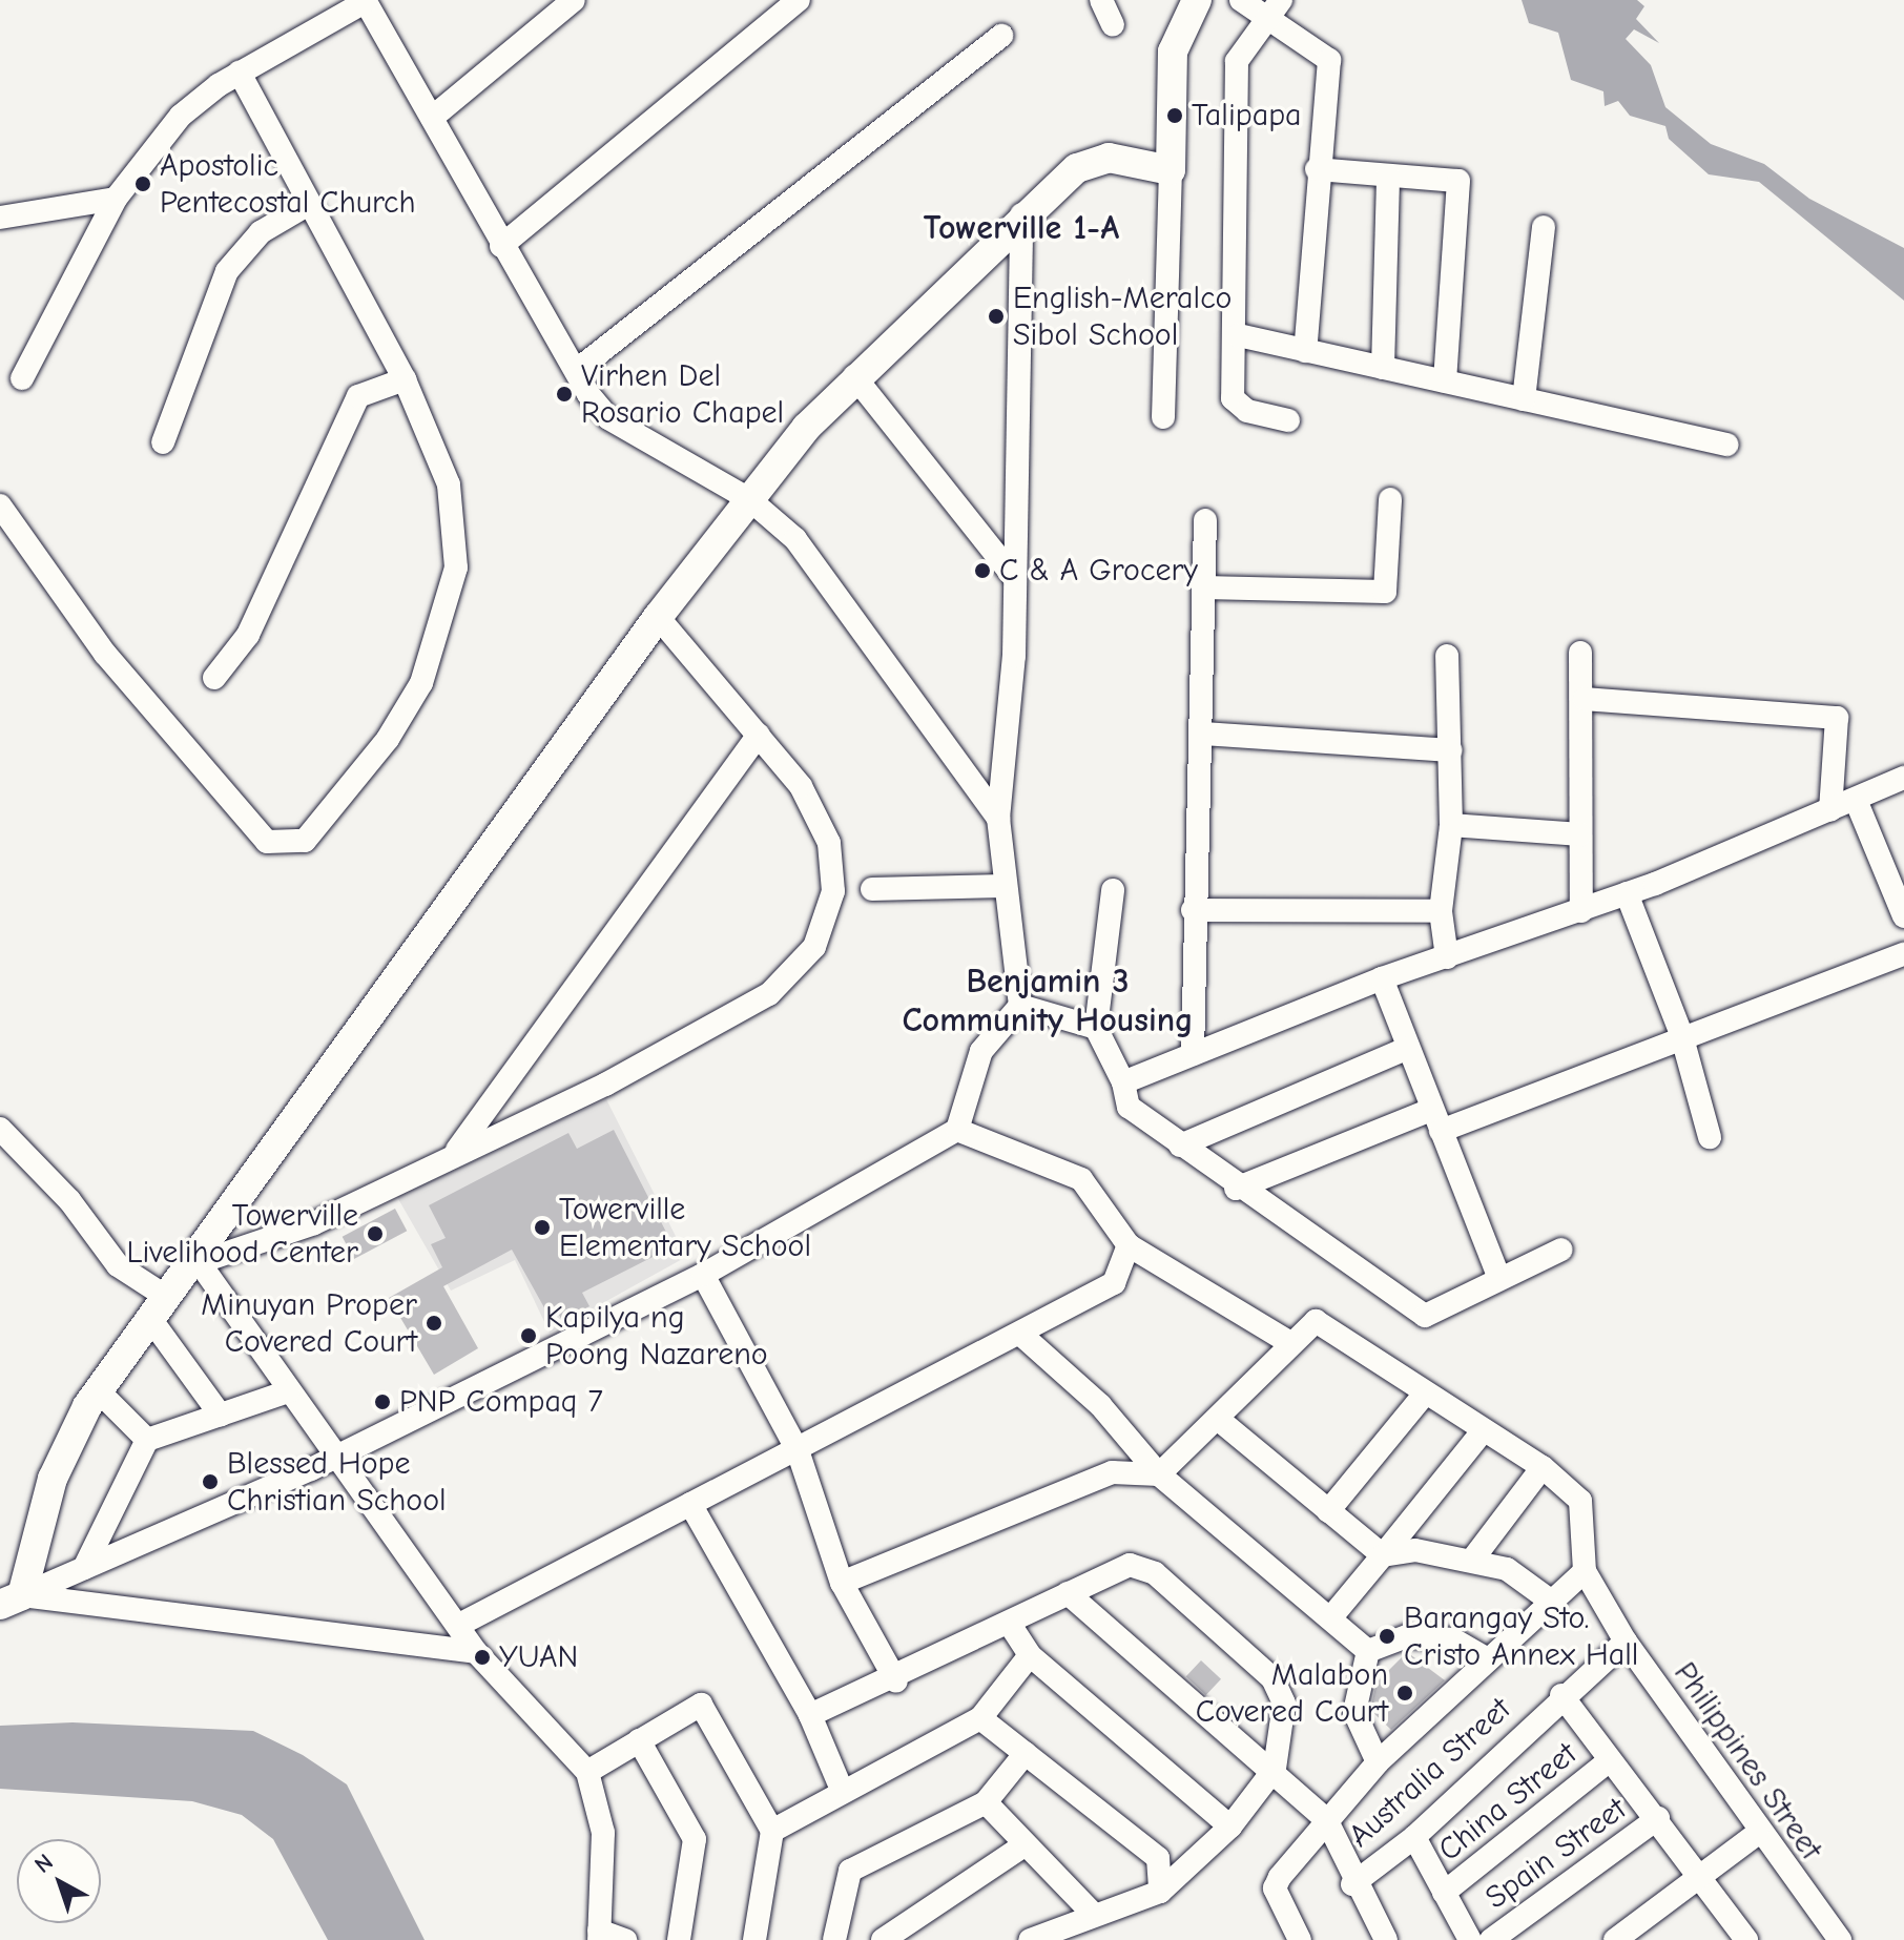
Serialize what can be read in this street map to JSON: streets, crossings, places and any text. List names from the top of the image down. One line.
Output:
{"streets":{"street":["Philippines Street","Australia Street","China Street","Spain Street"]},"crossings":[["Philippines Street","Australia Street"]],"districts":["Towerville 1-A","Benjamin 3 Community Housing"],"places":["Talipapa","Apostolic Pentecostal Church","English-Meralco Sibol School","Virhen Del Rosario Chapel","C & A Grocery","Towerville Elementary School","Towerville Livelihood Center","Minuyan Proper Covered Court","Kapilya ng Poong Nazareno","PNP Compaq 7","Blessed Hope Christian School","Barangay Sto. Cristo Annex Hall","YUAN","Malabon Covered Court"],"north":"top left"}
